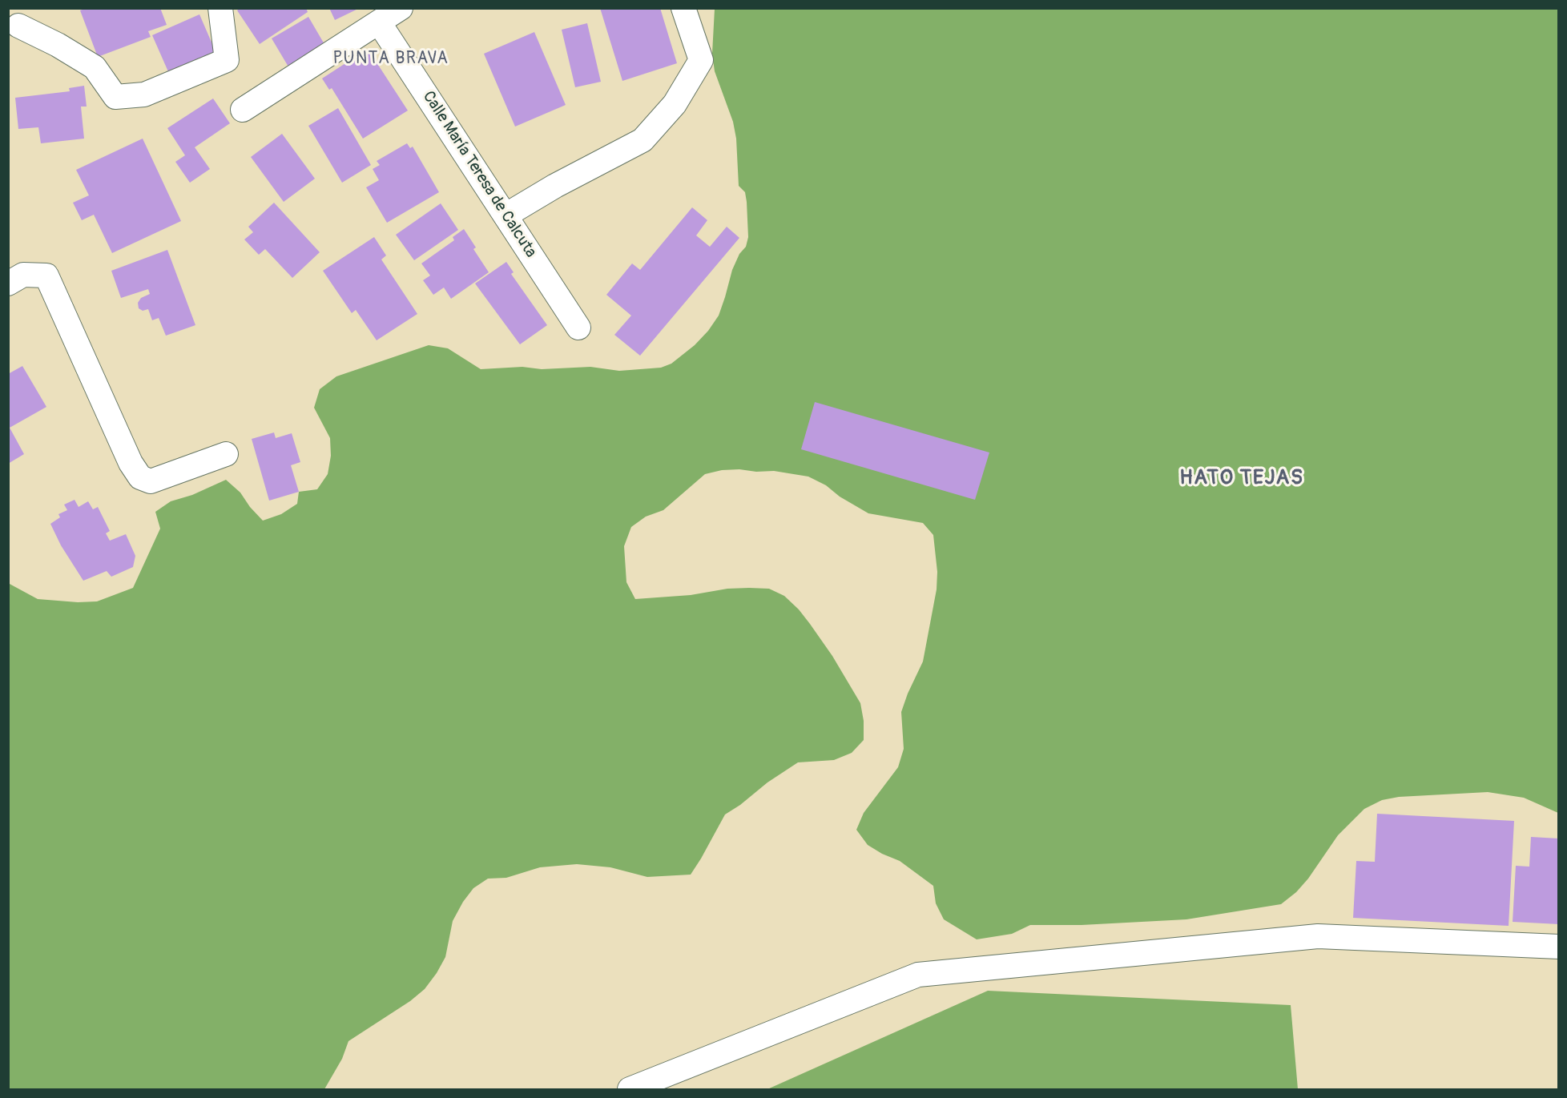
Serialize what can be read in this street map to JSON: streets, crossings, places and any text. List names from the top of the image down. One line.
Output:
{"streets":{"street":["Calle María Teresa de Calcuta"]},"districts":["PUNTA BRAVA","HATO TEJAS"]}
